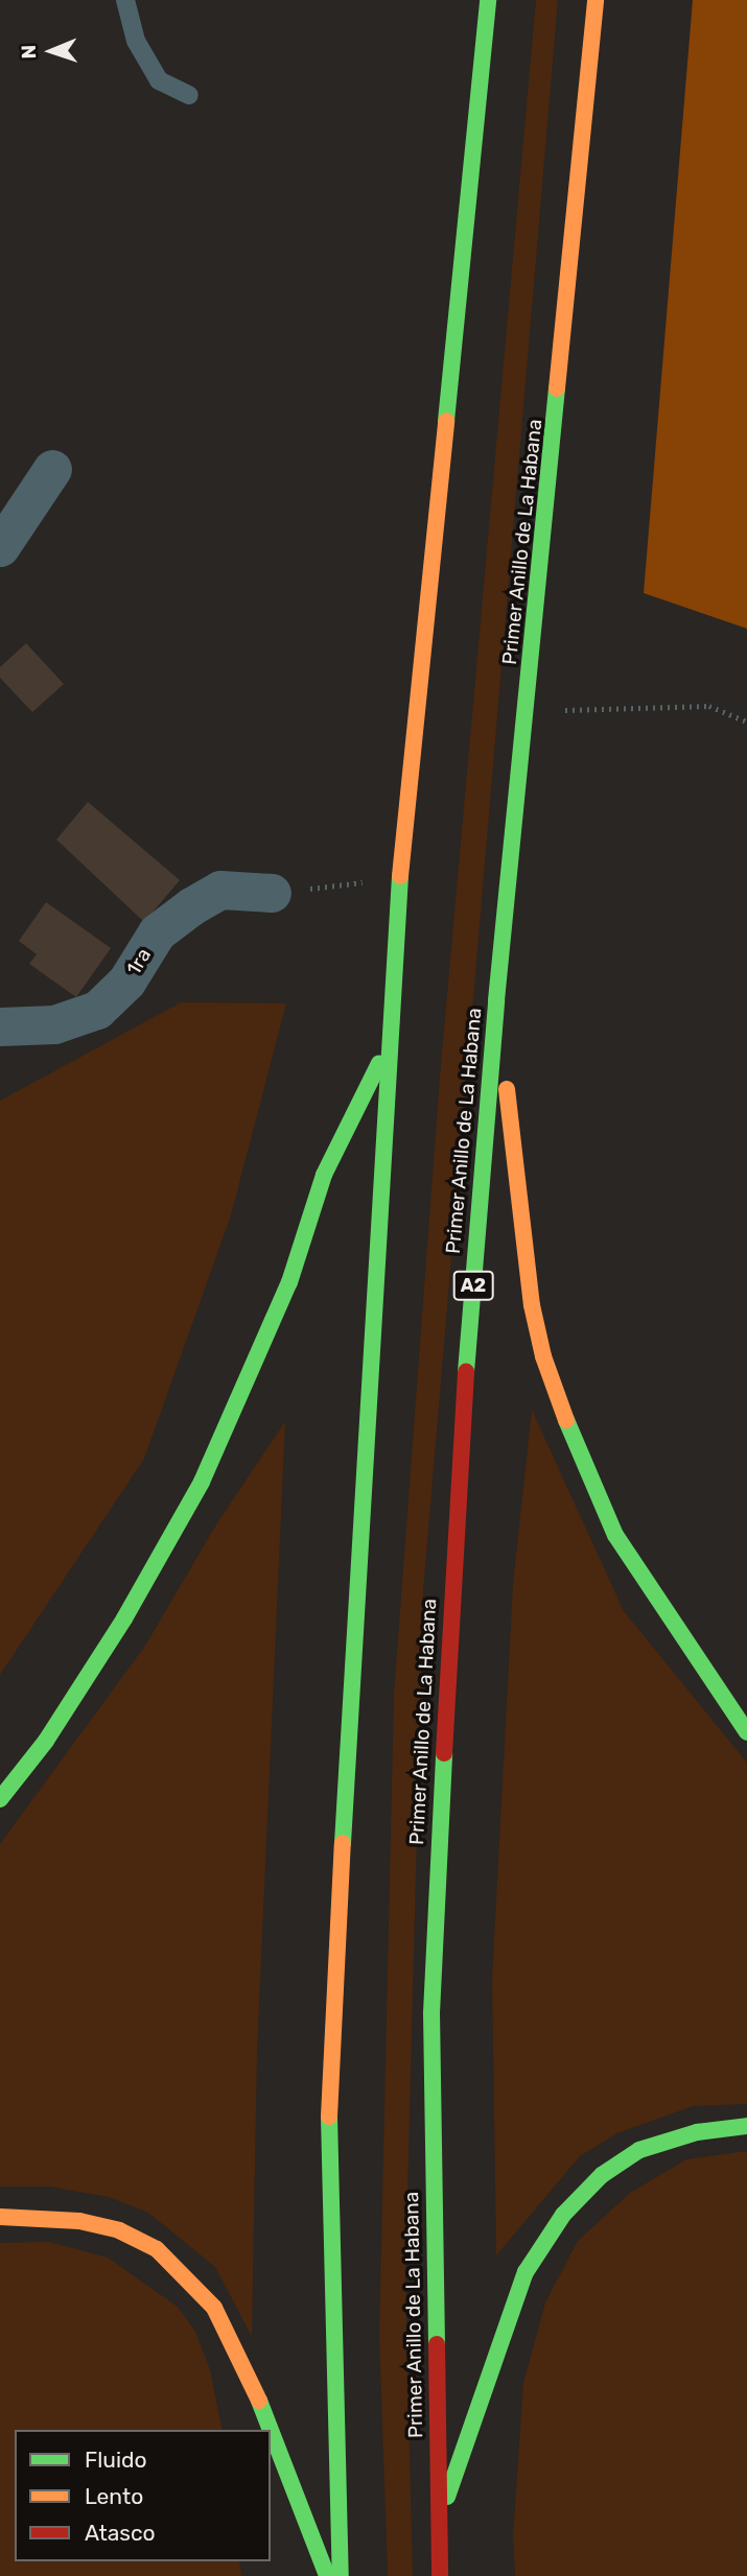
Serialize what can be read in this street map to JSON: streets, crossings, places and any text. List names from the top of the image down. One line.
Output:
{"streets":{"highway":["Primer Anillo de La Habana","A2"],"street":["1ra"]},"legend":["Fluido","Lento","Atasco"],"north":"left"}
